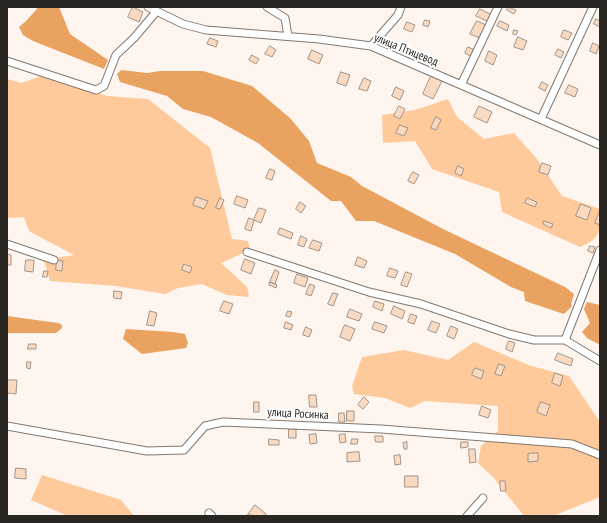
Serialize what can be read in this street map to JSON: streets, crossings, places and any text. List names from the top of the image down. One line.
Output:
{"streets":{"street":["улица Птицевод","улица Росинка"]}}
